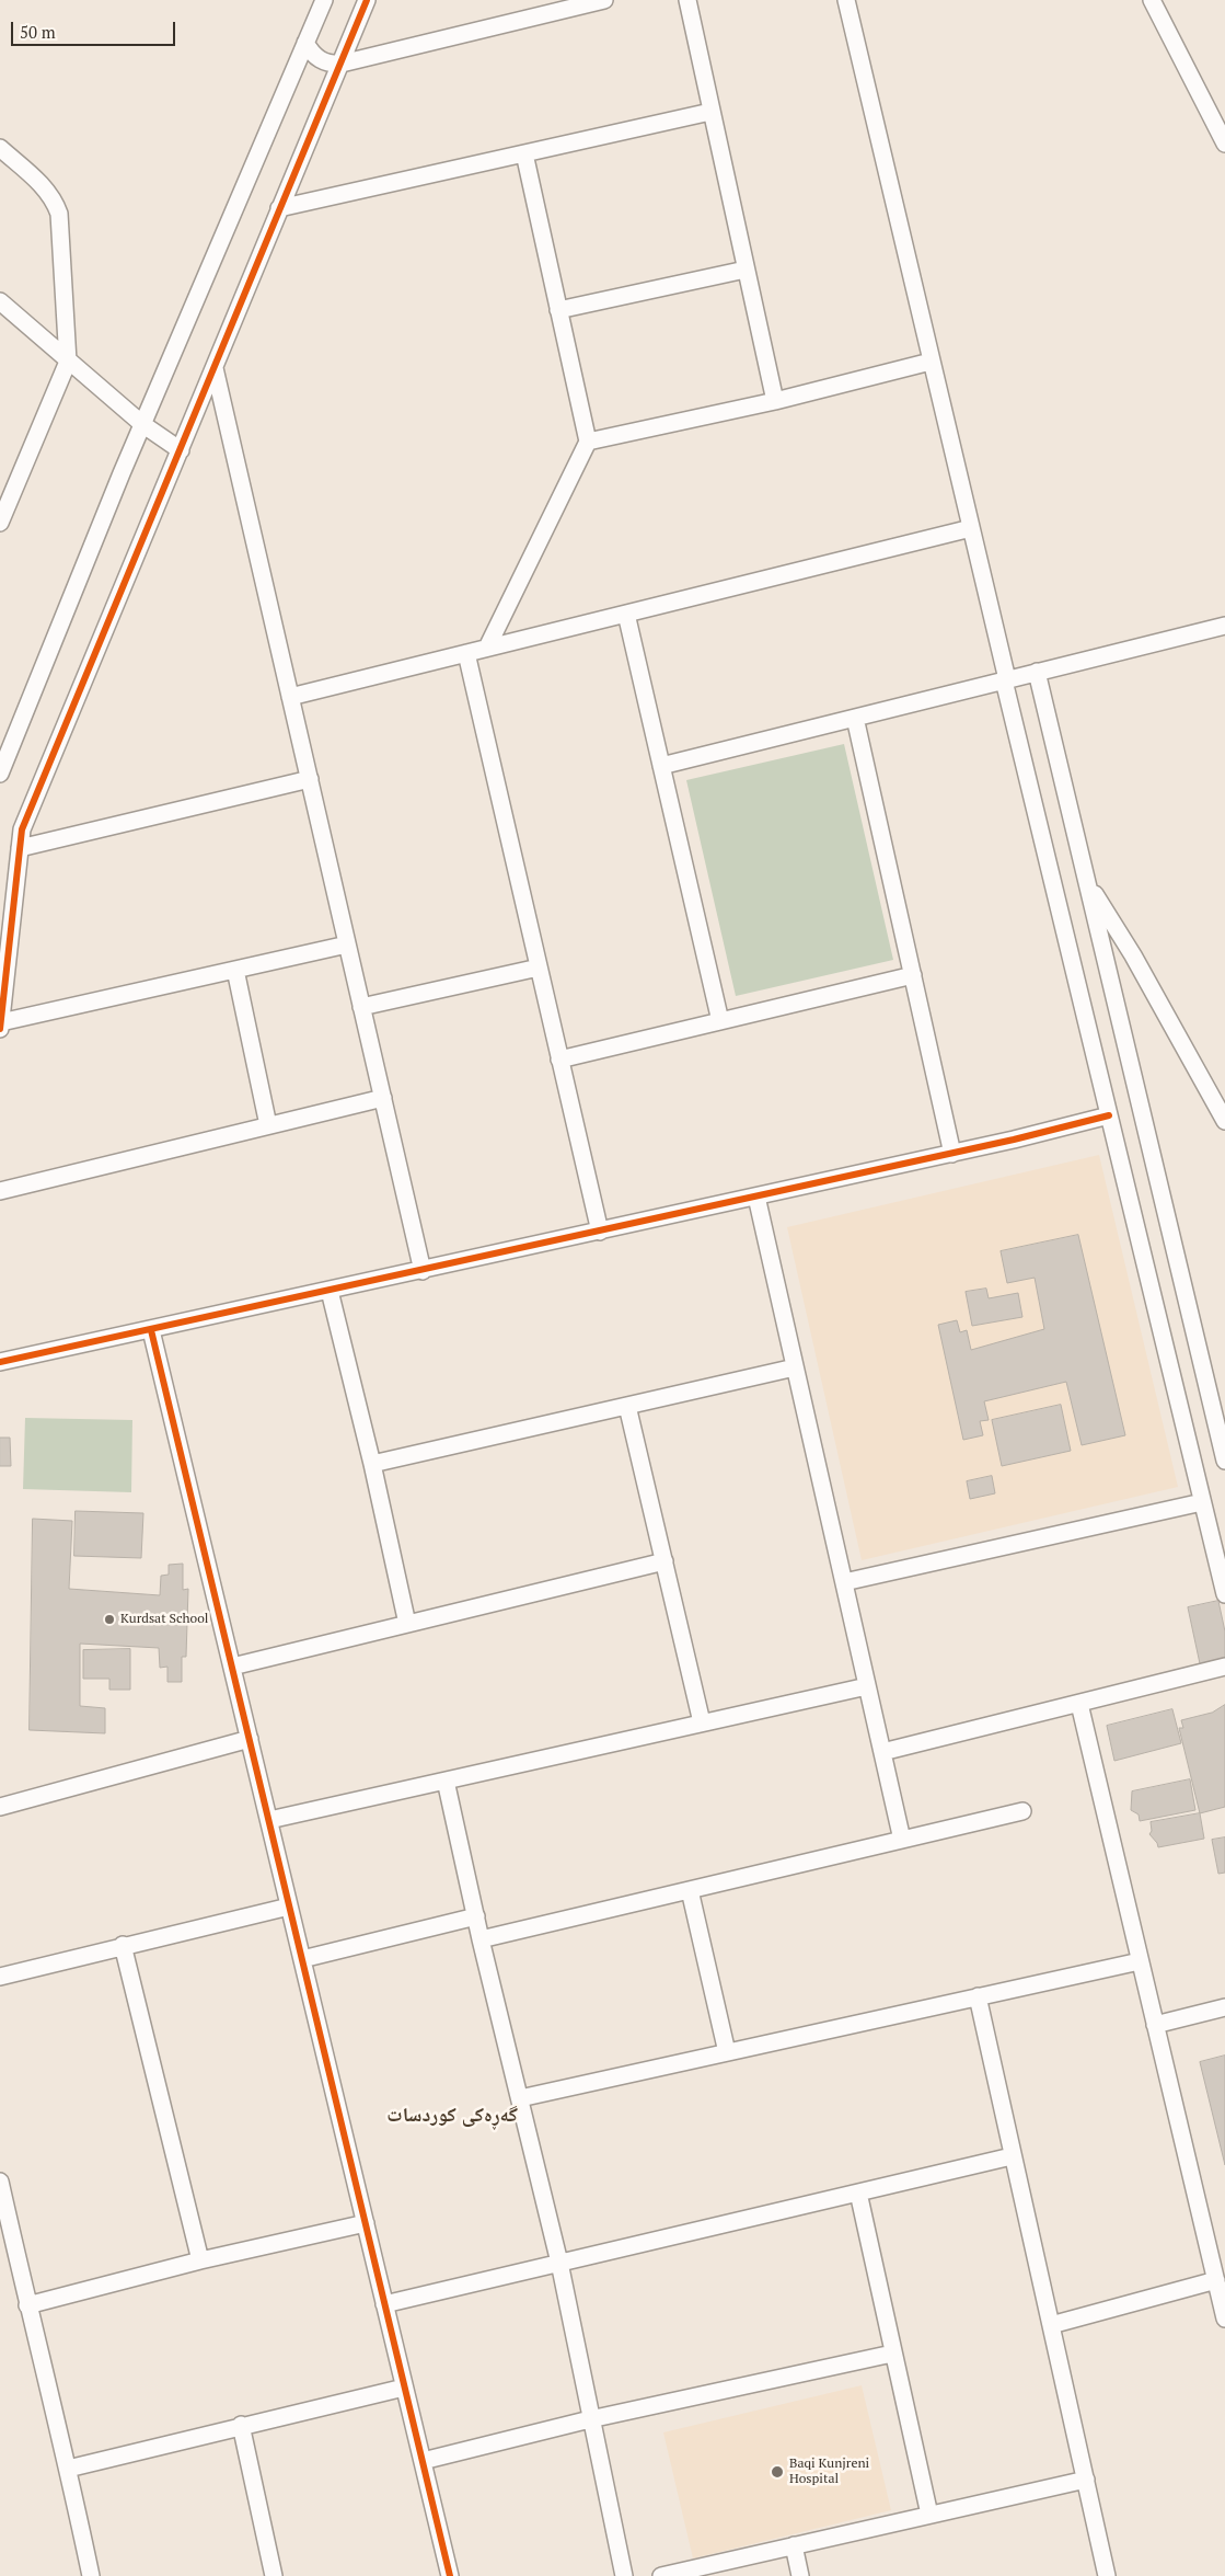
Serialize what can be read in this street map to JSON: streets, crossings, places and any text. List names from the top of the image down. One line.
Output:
{"districts":["گەڕەکی کوردسات"],"places":["Kurdsat School","Baqi Kunjreni Hospital"],"scale_bar":"50 m"}
